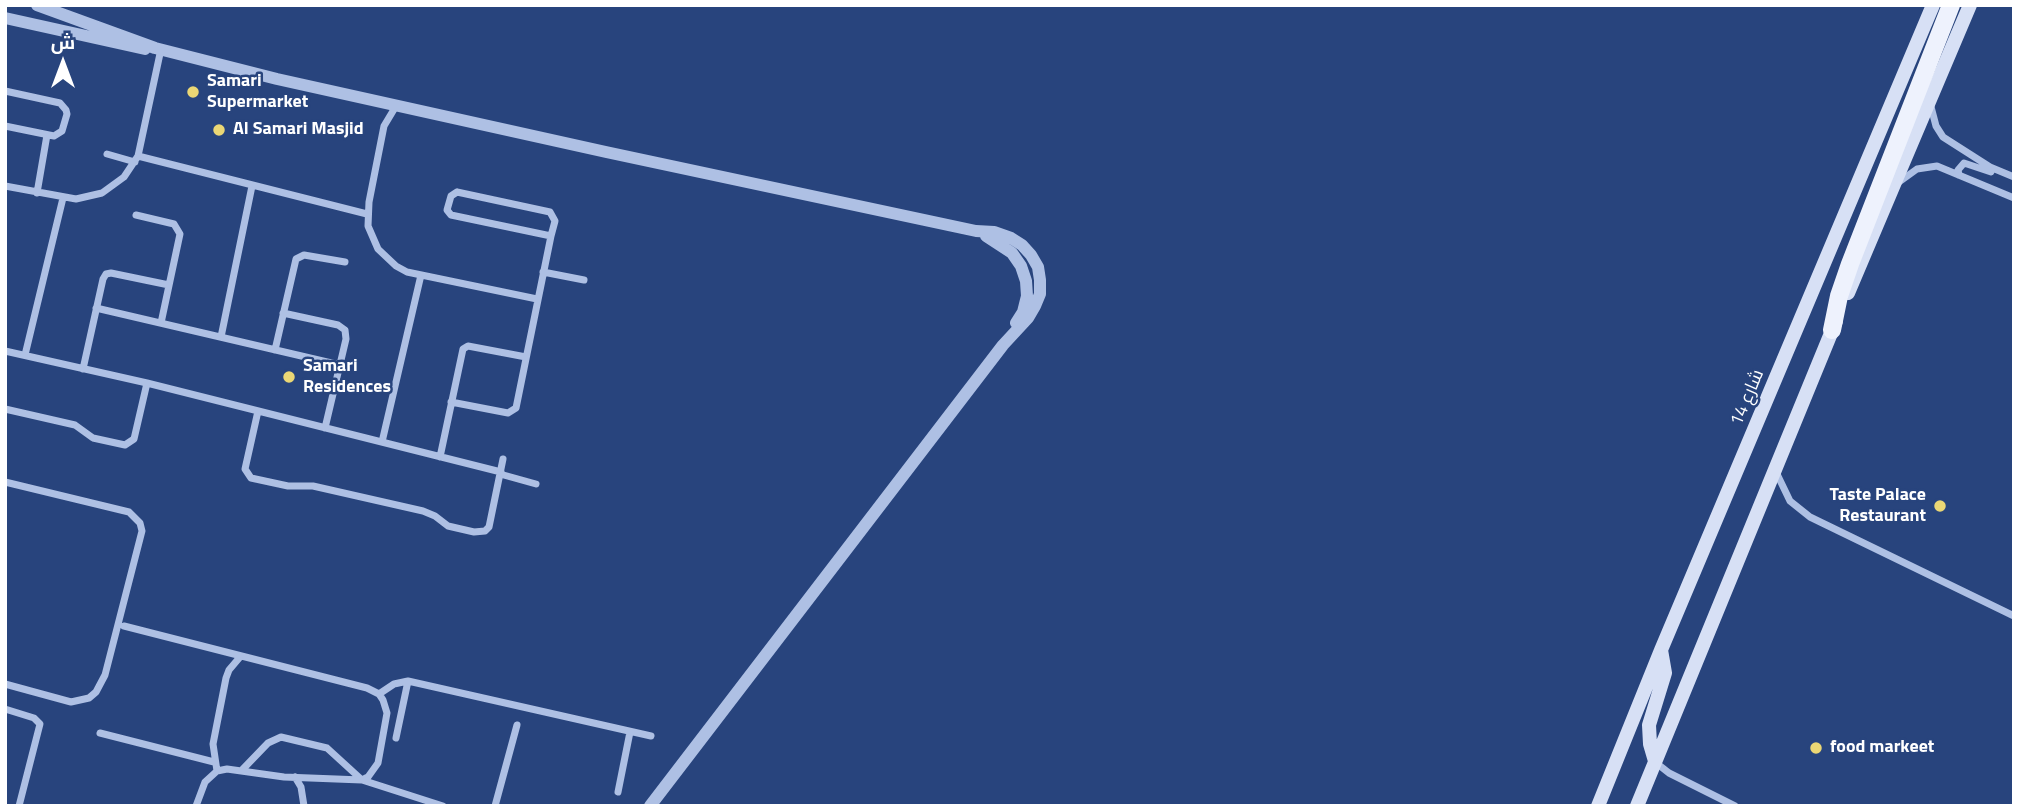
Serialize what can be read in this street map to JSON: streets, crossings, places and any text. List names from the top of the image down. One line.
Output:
{"streets":{"main road":["شارع 14"]},"places":["Samari Supermarket","Al Samari Masjid","Samari Residences","Taste Palace Restaurant","food markeet"],"north":"top"}
